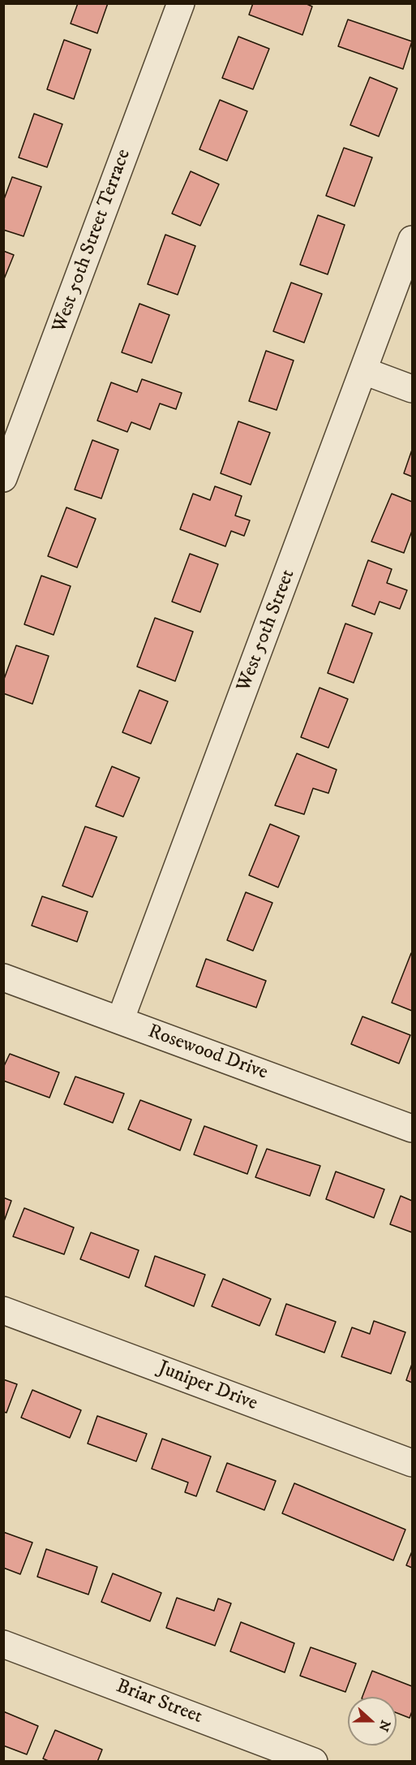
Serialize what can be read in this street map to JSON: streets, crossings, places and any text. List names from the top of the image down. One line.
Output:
{"streets":{"street":["West 50th Street Terrace","West 50th Street","Rosewood Drive","Juniper Drive","Briar Street"]},"crossings":[["West 50th Street","Rosewood Drive"]],"north":"right"}
